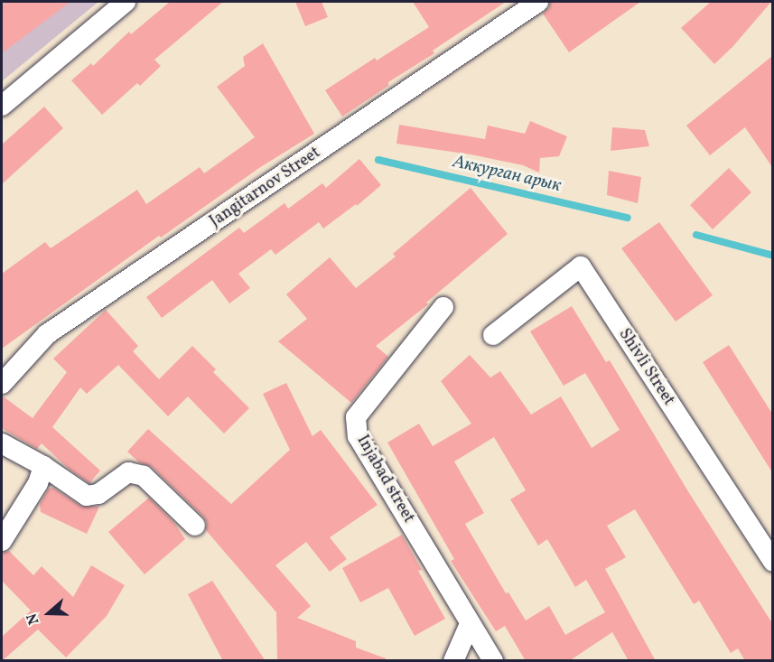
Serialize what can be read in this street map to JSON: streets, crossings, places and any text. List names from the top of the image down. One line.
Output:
{"streets":{"street":["Jangitarnov Street","Shivli Street","Injаbаd street"]},"water":["Аккурган арык"],"north":"left"}
